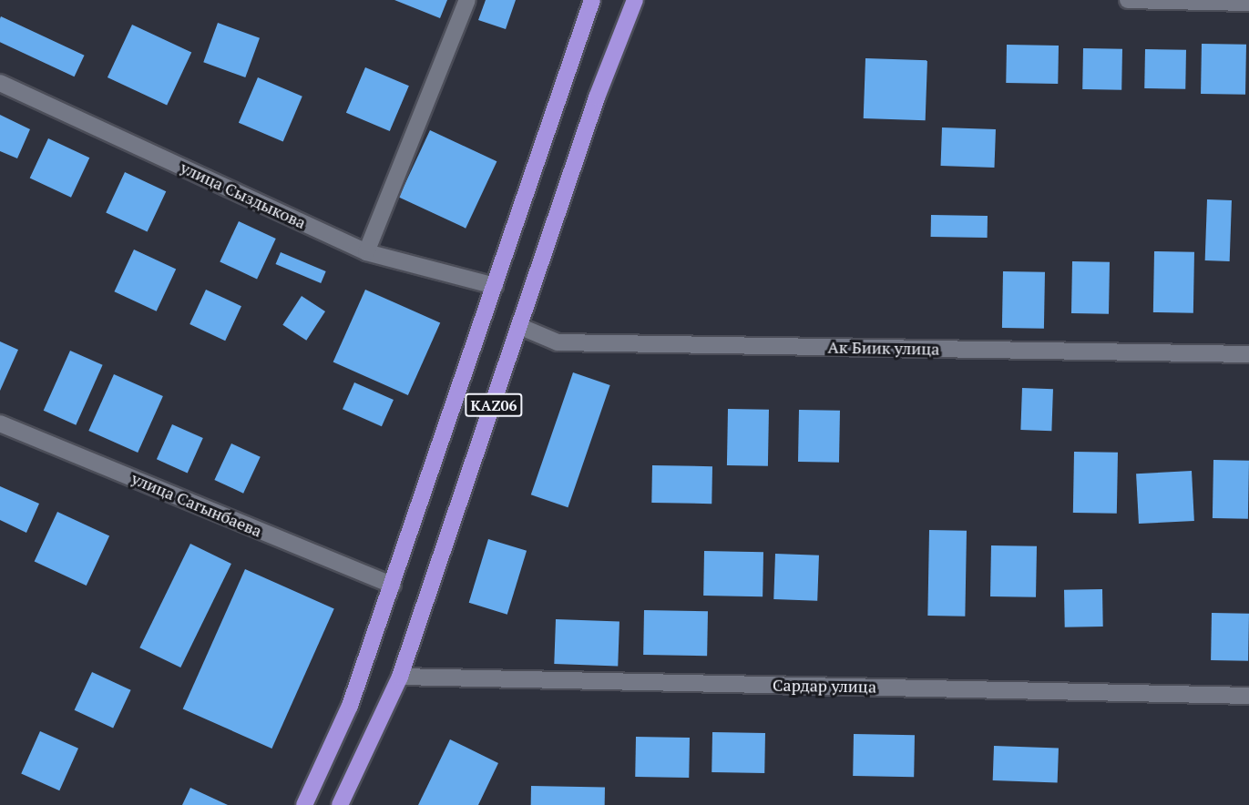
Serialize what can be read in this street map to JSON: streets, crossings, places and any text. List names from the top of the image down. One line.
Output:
{"streets":{"highway":["KАZ06"],"street":["улица Сыздыкова","Ак Биик улица","улица Сагынбаева","Сардар улица"]},"crossings":[["улица Сыздыкова","KАZ06"],["Ак Биик улица","KАZ06"],["KАZ06","улица Сагынбаева"],["KАZ06","Сардар улица"]]}
